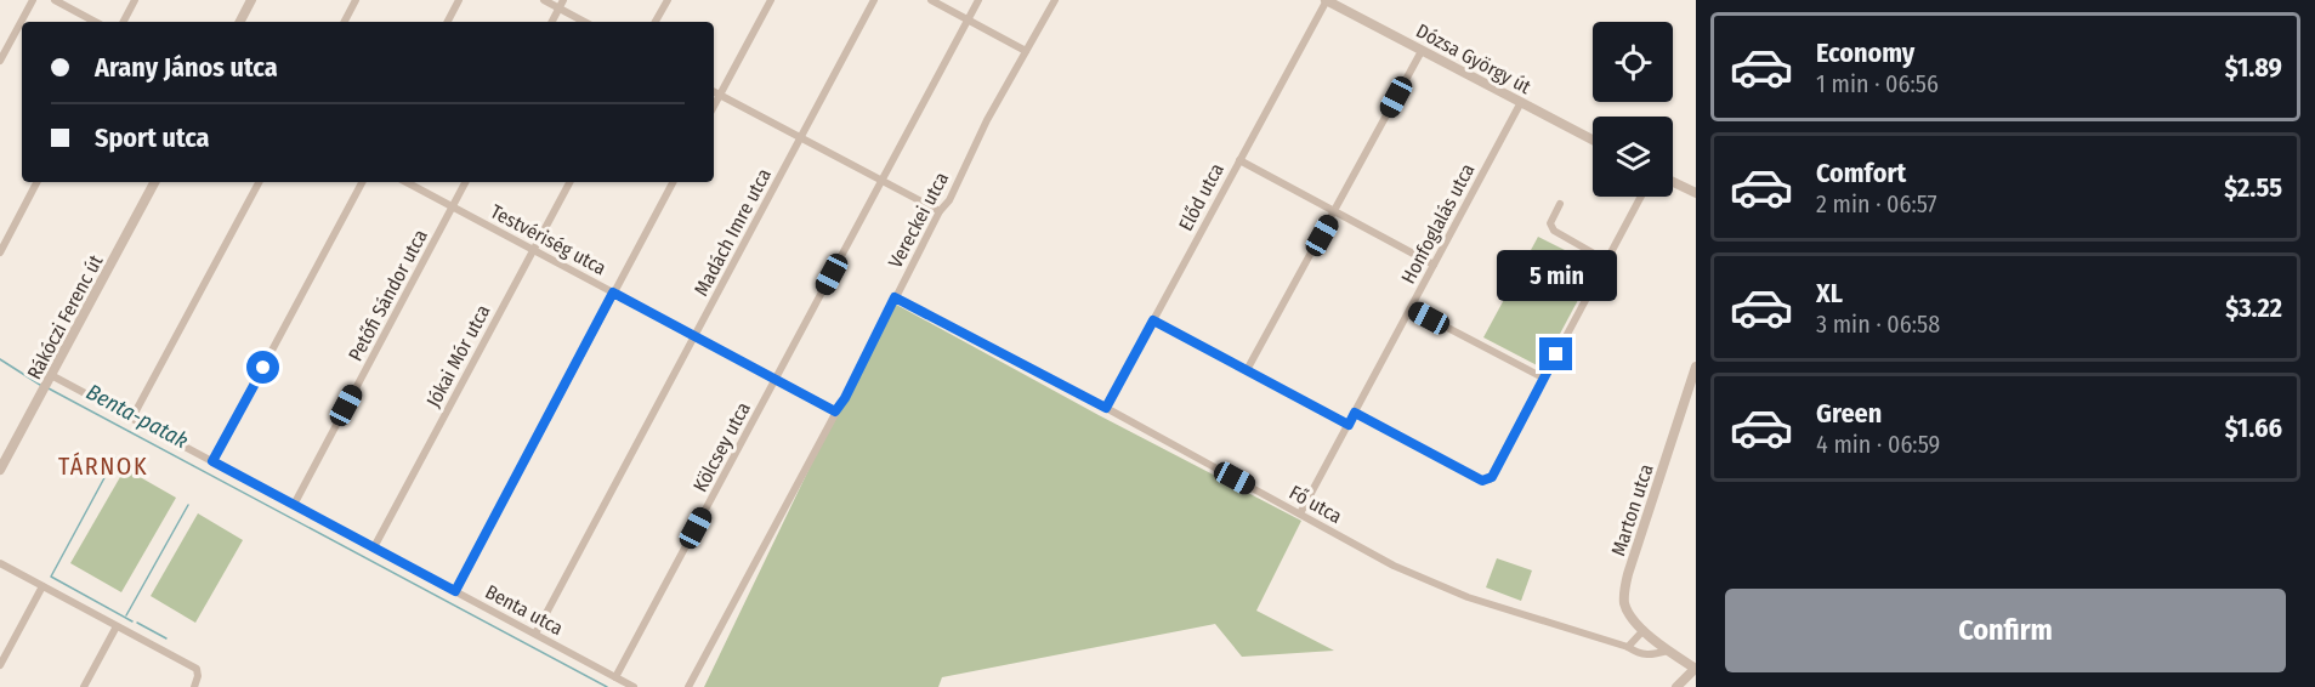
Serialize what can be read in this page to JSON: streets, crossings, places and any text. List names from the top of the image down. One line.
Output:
{"streets":{"street":["Dózsa György út","Előd utca","Vereckei utca","Honfoglalás utca","Madách Imre utca","Testvériség utca","Petőfi Sándor utca","Rákóczi Ferenc út","Jókai Mór utca","Kölcsey utca","Fő utca","Marton utca","Benta utca"]},"crossings":[["Dózsa György út","Előd utca"],["Dózsa György út","Honfoglalás utca"],["Előd utca","Fő utca"],["Vereckei utca","Testvériség utca"],["Vereckei utca","Fő utca"],["Honfoglalás utca","Fő utca"],["Madách Imre utca","Testvériség utca"],["Madách Imre utca","Benta utca"],["Testvériség utca","Petőfi Sándor utca"],["Testvériség utca","Jókai Mór utca"],["Testvériség utca","Kölcsey utca"],["Petőfi Sándor utca","Benta utca"],["Rákóczi Ferenc út","Benta utca"],["Jókai Mór utca","Benta utca"],["Kölcsey utca","Benta utca"],["Fő utca","Marton utca"]],"districts":["TÁRNOK"],"water":["Benta-patak"],"page":{"list":[{"name":"Economy","note":"1 min · 06:56","value":"$1.89"},{"name":"Comfort","note":"2 min · 06:57","value":"$2.55"},{"name":"XL","note":"3 min · 06:58","value":"$3.22"},{"name":"Green","note":"4 min · 06:59","value":"$1.66"}],"banner":["Arany János utca","Sport utca"],"bubble":"5 min","buttons":"Confirm"}}
